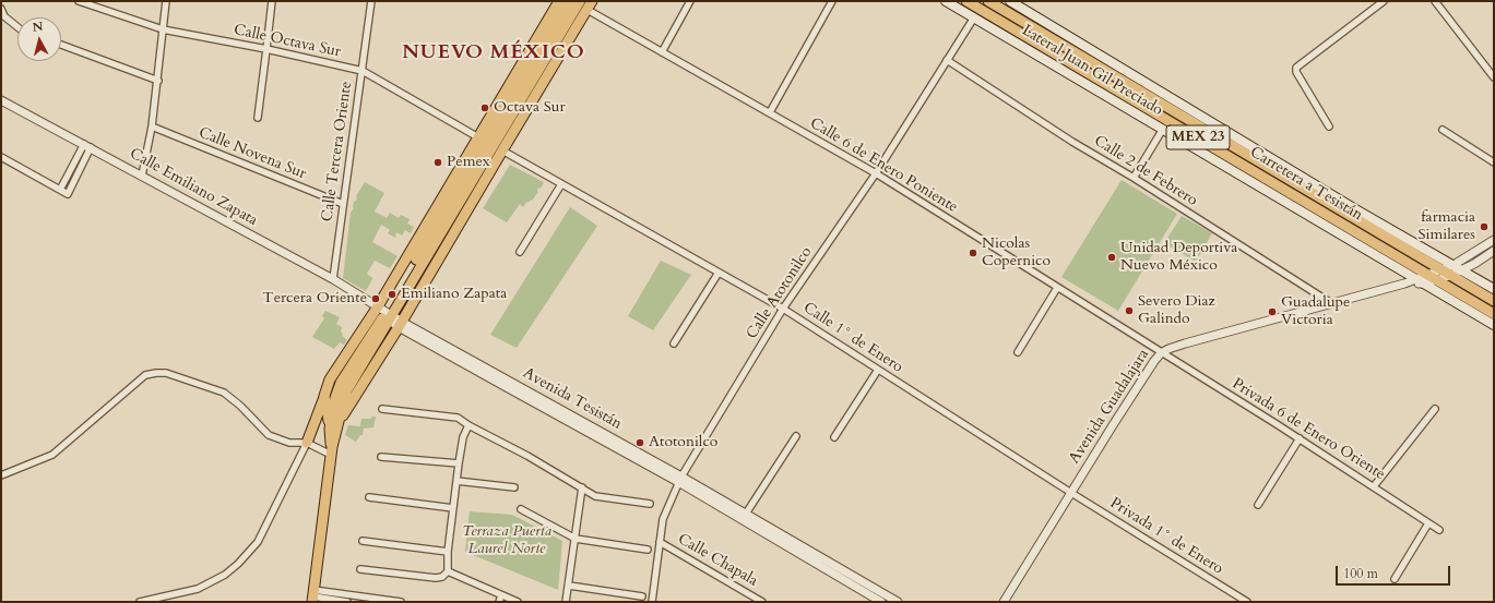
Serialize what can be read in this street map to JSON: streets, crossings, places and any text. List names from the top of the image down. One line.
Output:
{"streets":{"main road":["Lateral Juan Gil Preciado","MEX 23","Carretera a Tesistán"],"street":["Calle Octava Sur","Calle Tercera Oriente","Calle Novena Sur","Calle 6 de Enero Poniente","Calle 2 de Febrero","Calle Emiliano Zapata","Calle Atotonilco","Calle 1° de Enero","Avenida Tesistán","Avenida Guadalajara","Privada 6 de Enero Oriente","Privada 1° de Enero","Calle Chapala"]},"crossings":[["Calle Octava Sur","Calle Tercera Oriente"],["Lateral Juan Gil Preciado","Carretera a Tesistán"],["Lateral Juan Gil Preciado","Calle Atotonilco"],["Lateral Juan Gil Preciado","Avenida Guadalajara"],["Calle Tercera Oriente","Calle Novena Sur"],["Calle Tercera Oriente","Calle Emiliano Zapata"],["Calle 6 de Enero Poniente","Calle Atotonilco"],["Calle 6 de Enero Poniente","Avenida Guadalajara"],["Calle 6 de Enero Poniente","Privada 6 de Enero Oriente"],["Calle 2 de Febrero","Calle Atotonilco"],["Calle 2 de Febrero","Avenida Guadalajara"],["Carretera a Tesistán","Avenida Guadalajara"],["Calle Emiliano Zapata","Avenida Tesistán"],["Calle Atotonilco","Calle 1° de Enero"],["Calle Atotonilco","Avenida Tesistán"],["Calle Atotonilco","Calle Chapala"],["Calle 1° de Enero","Avenida Guadalajara"],["Calle 1° de Enero","Privada 1° de Enero"],["Avenida Guadalajara","Privada 6 de Enero Oriente"],["Avenida Guadalajara","Privada 1° de Enero"]],"districts":["NUEVO MÉXICO"],"parks":["Terraza Puerta Laurel Norte"],"places":["Octava Sur","Pemex","farmacia Similares","Nicolas Copernico","Unidad Deportiva Nuevo México","Emiliano Zapata","Tercera Oriente","Severo Diaz Galindo","Guadalupe Victoria","Atotonilco"],"scale_bar":"100 m","north":"top"}
